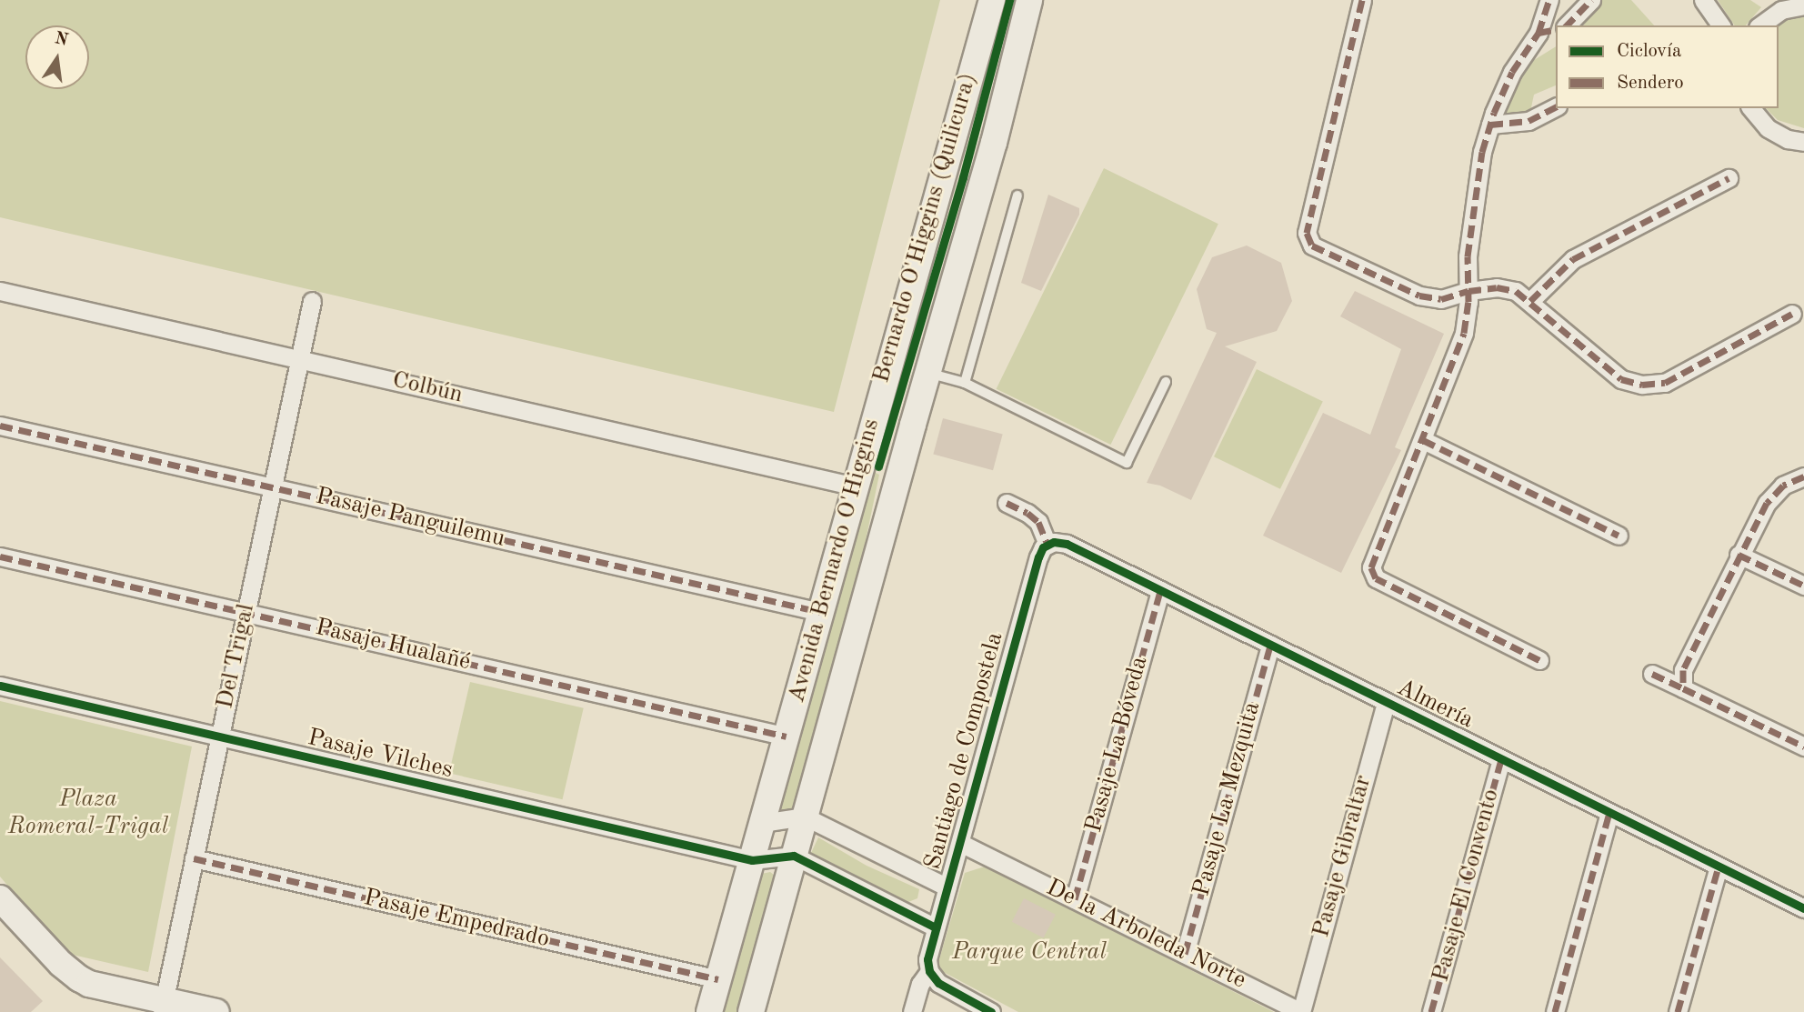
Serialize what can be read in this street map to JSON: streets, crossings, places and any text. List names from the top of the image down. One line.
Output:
{"streets":{"main road":["Avenida Bernardo O'Higgins"],"street":["Colbún","Pasaje Panguilemu","Pasaje Hualañé","Del Trigal","Almería","Pasaje La Bóveda","Santiago de Compostela","Pasaje Vilches","Pasaje La Mezquita","Pasaje Gibraltar","Pasaje El Convento","Pasaje Empedrado","De la Arboleda Norte"],"cycle path":["Bernardo O'Higgins (Quilicura)"]},"crossings":[["Colbún","Avenida Bernardo O'Higgins"],["Colbún","Del Trigal"],["Pasaje Panguilemu","Avenida Bernardo O'Higgins"],["Pasaje Panguilemu","Del Trigal"],["Avenida Bernardo O'Higgins","Pasaje Hualañé"],["Avenida Bernardo O'Higgins","Pasaje Vilches"],["Avenida Bernardo O'Higgins","Pasaje Empedrado"],["Pasaje Hualañé","Del Trigal"],["Del Trigal","Pasaje Vilches"],["Del Trigal","Pasaje Empedrado"],["Almería","Pasaje La Bóveda"],["Almería","Santiago de Compostela"],["Almería","Pasaje La Mezquita"],["Almería","Pasaje Gibraltar"],["Almería","Pasaje El Convento"],["Pasaje La Bóveda","De la Arboleda Norte"],["Santiago de Compostela","De la Arboleda Norte"],["Pasaje La Mezquita","De la Arboleda Norte"],["Pasaje Gibraltar","De la Arboleda Norte"]],"parks":["Plaza Romeral-Trigal","Parque Central"],"legend":["Ciclovía","Sendero"],"north":"top"}
